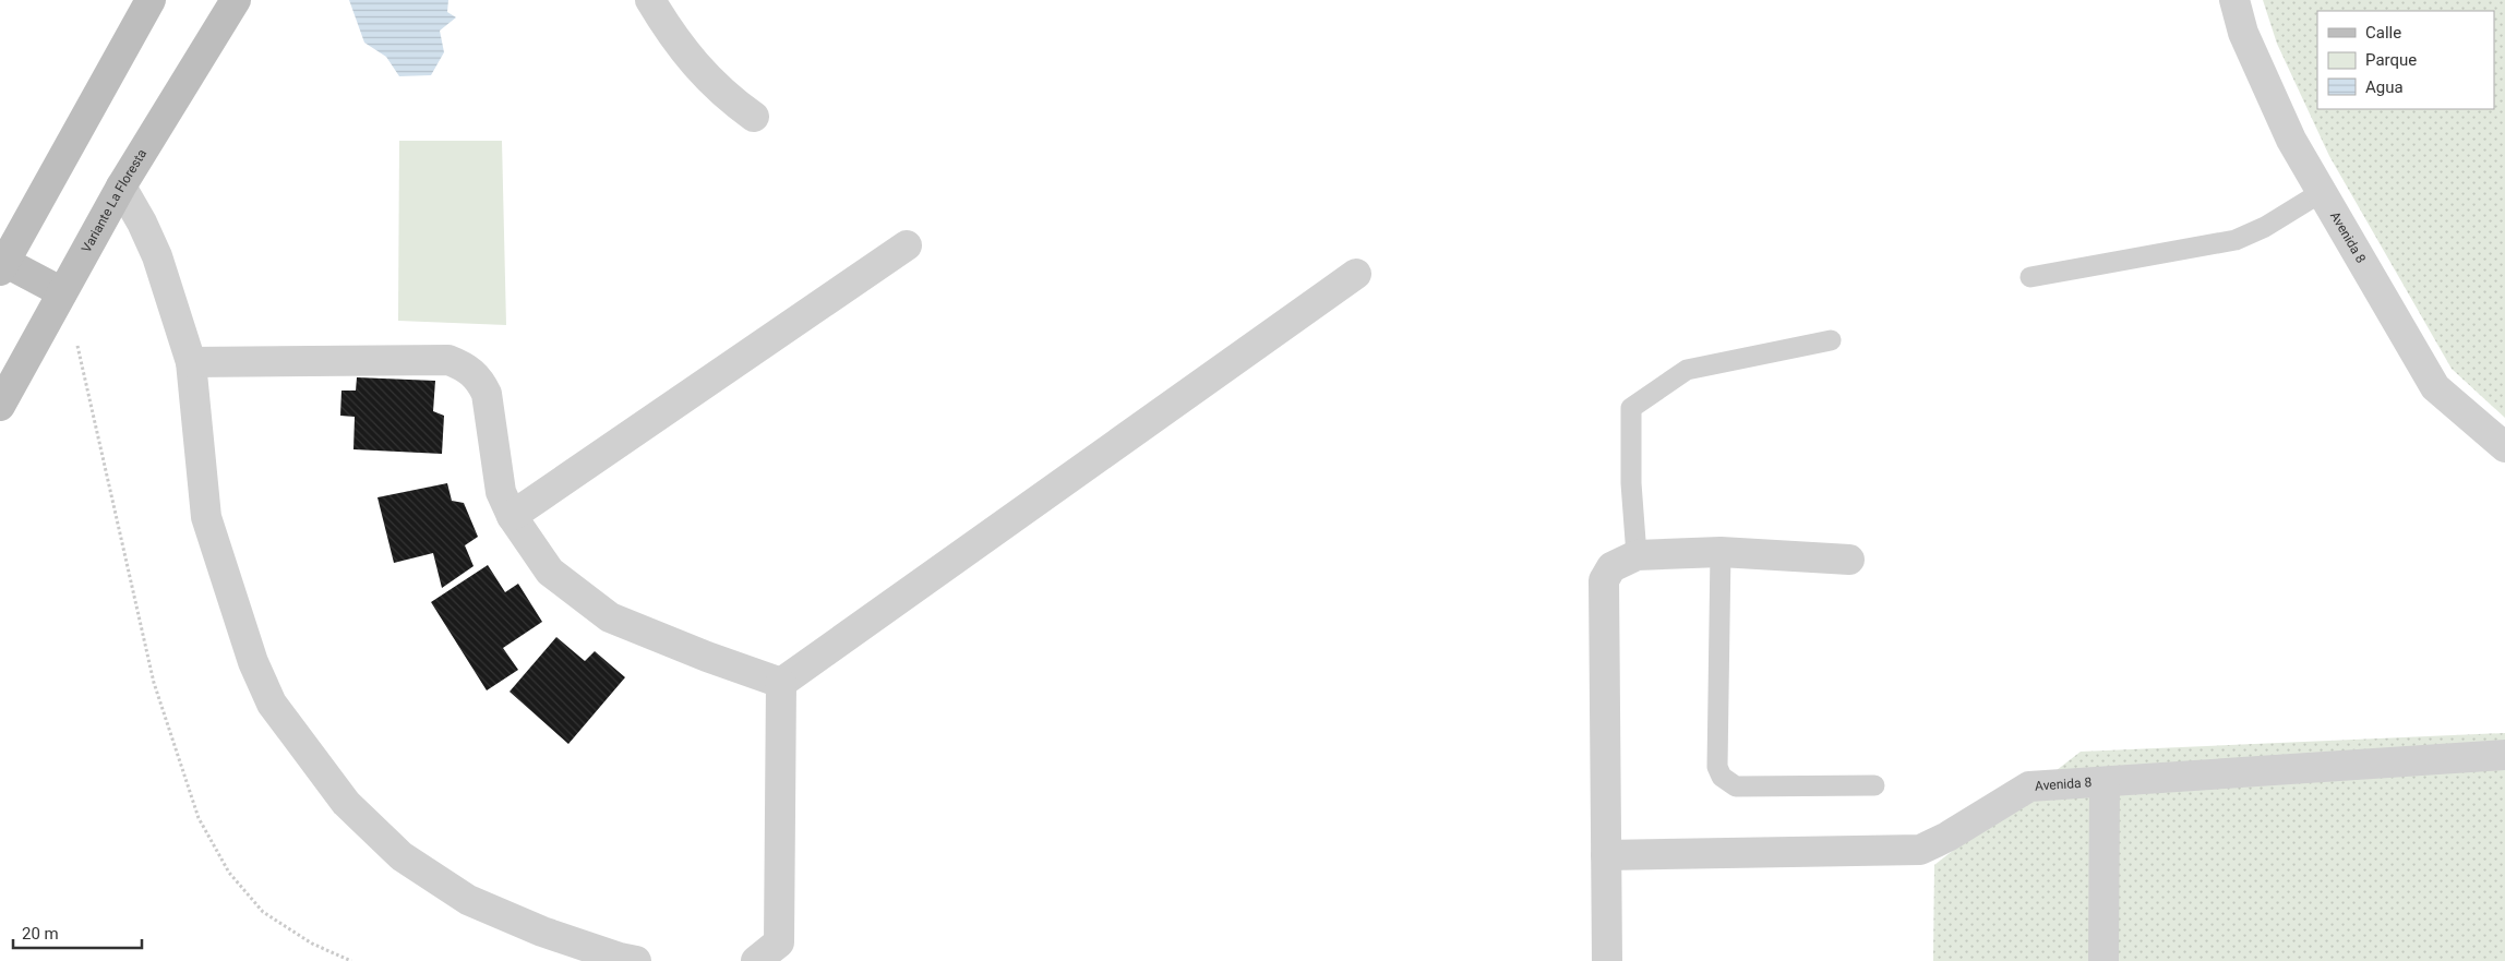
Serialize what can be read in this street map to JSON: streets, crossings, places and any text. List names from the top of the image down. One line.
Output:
{"streets":{"main road":["Variante La Floresta"],"street":["Avenida 8"]},"legend":["Calle","Parque","Agua"],"scale_bar":"20 m"}
